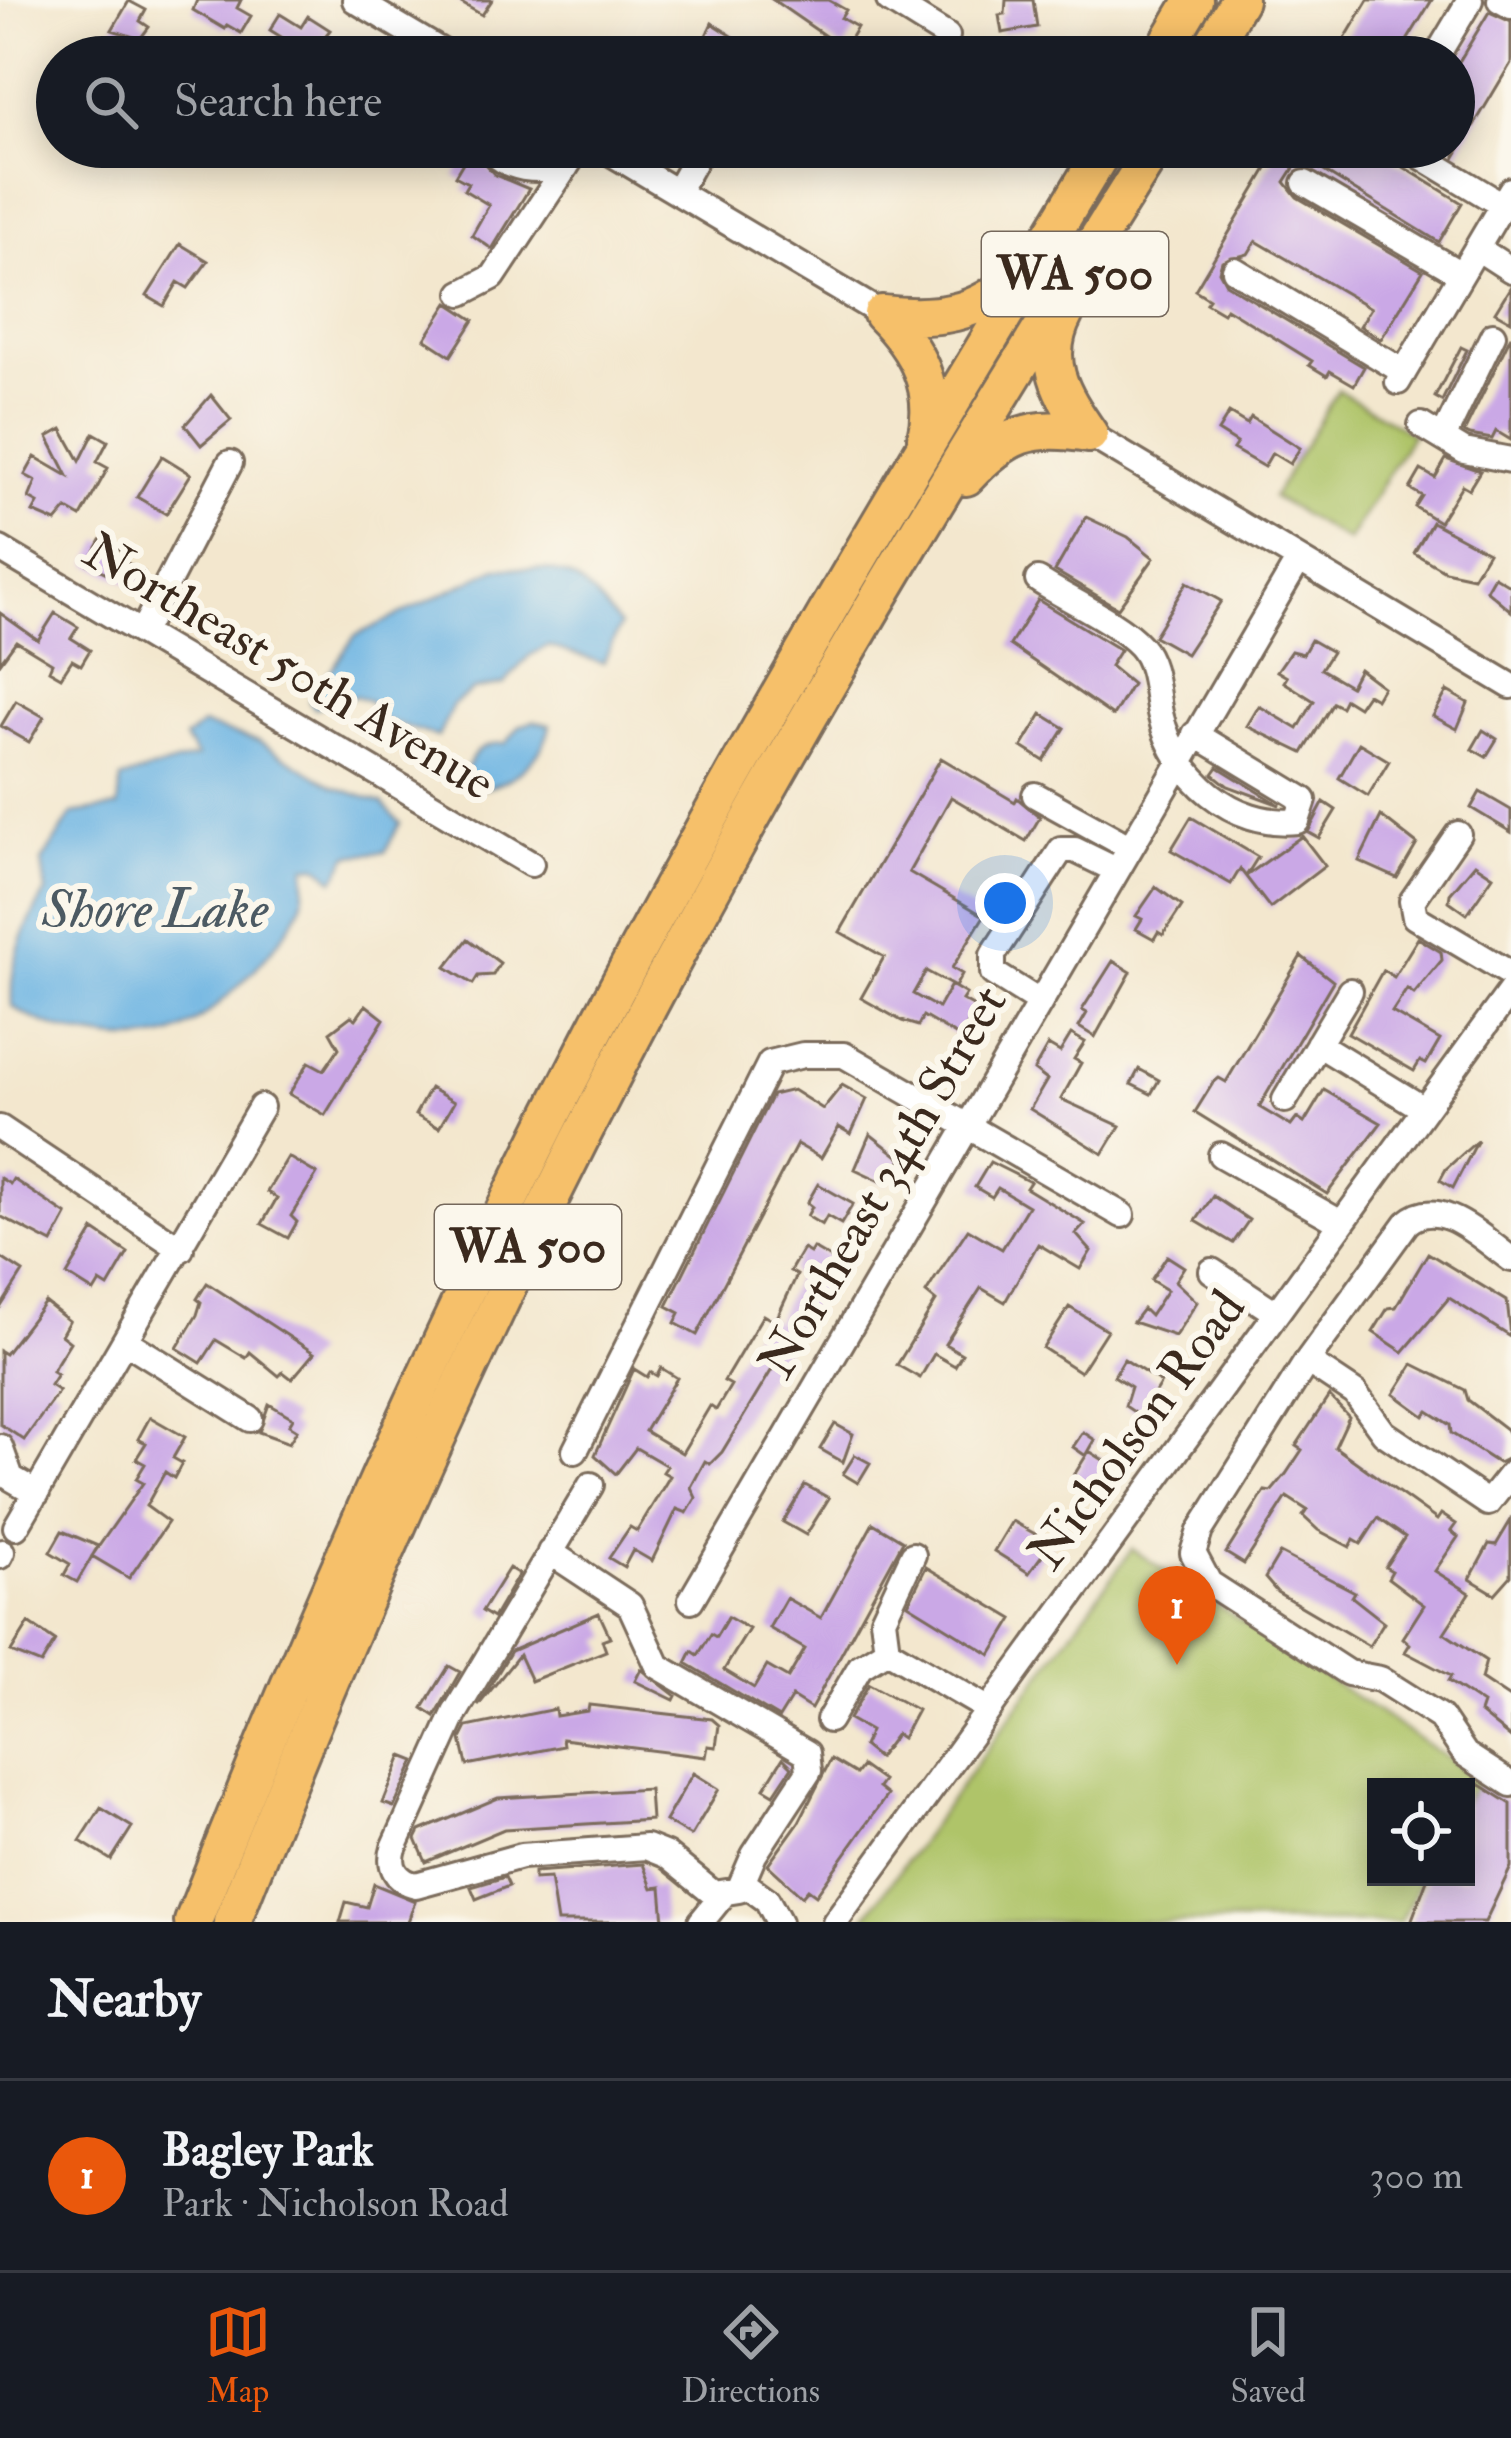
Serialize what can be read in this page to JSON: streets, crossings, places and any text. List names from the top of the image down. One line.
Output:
{"streets":{"highway":["WA 500"],"street":["Northeast 50th Avenue","Northeast 34th Street","Nicholson Road"]},"water":["Shore Lake"],"page":{"search":"Search here","pins":"1","heading":"Nearby","list":[{"mark":"1","name":"Bagley Park","note":"Park · Nicholson Road","value":"300 m"}],"nav":["Map","Directions","Saved"]}}
